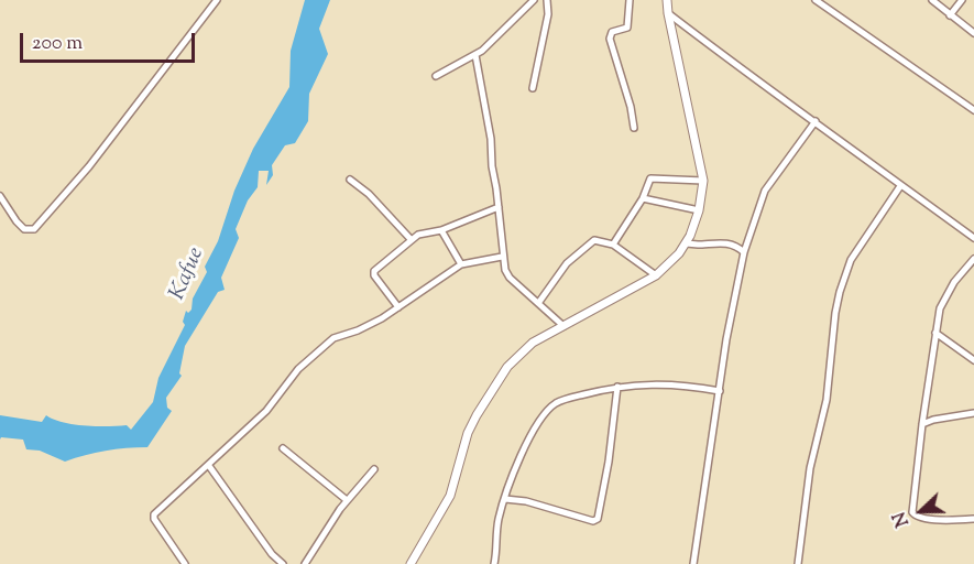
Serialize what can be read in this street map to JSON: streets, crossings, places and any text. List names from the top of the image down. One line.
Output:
{"water":["Kafue"],"scale_bar":"200 m","north":"left"}
